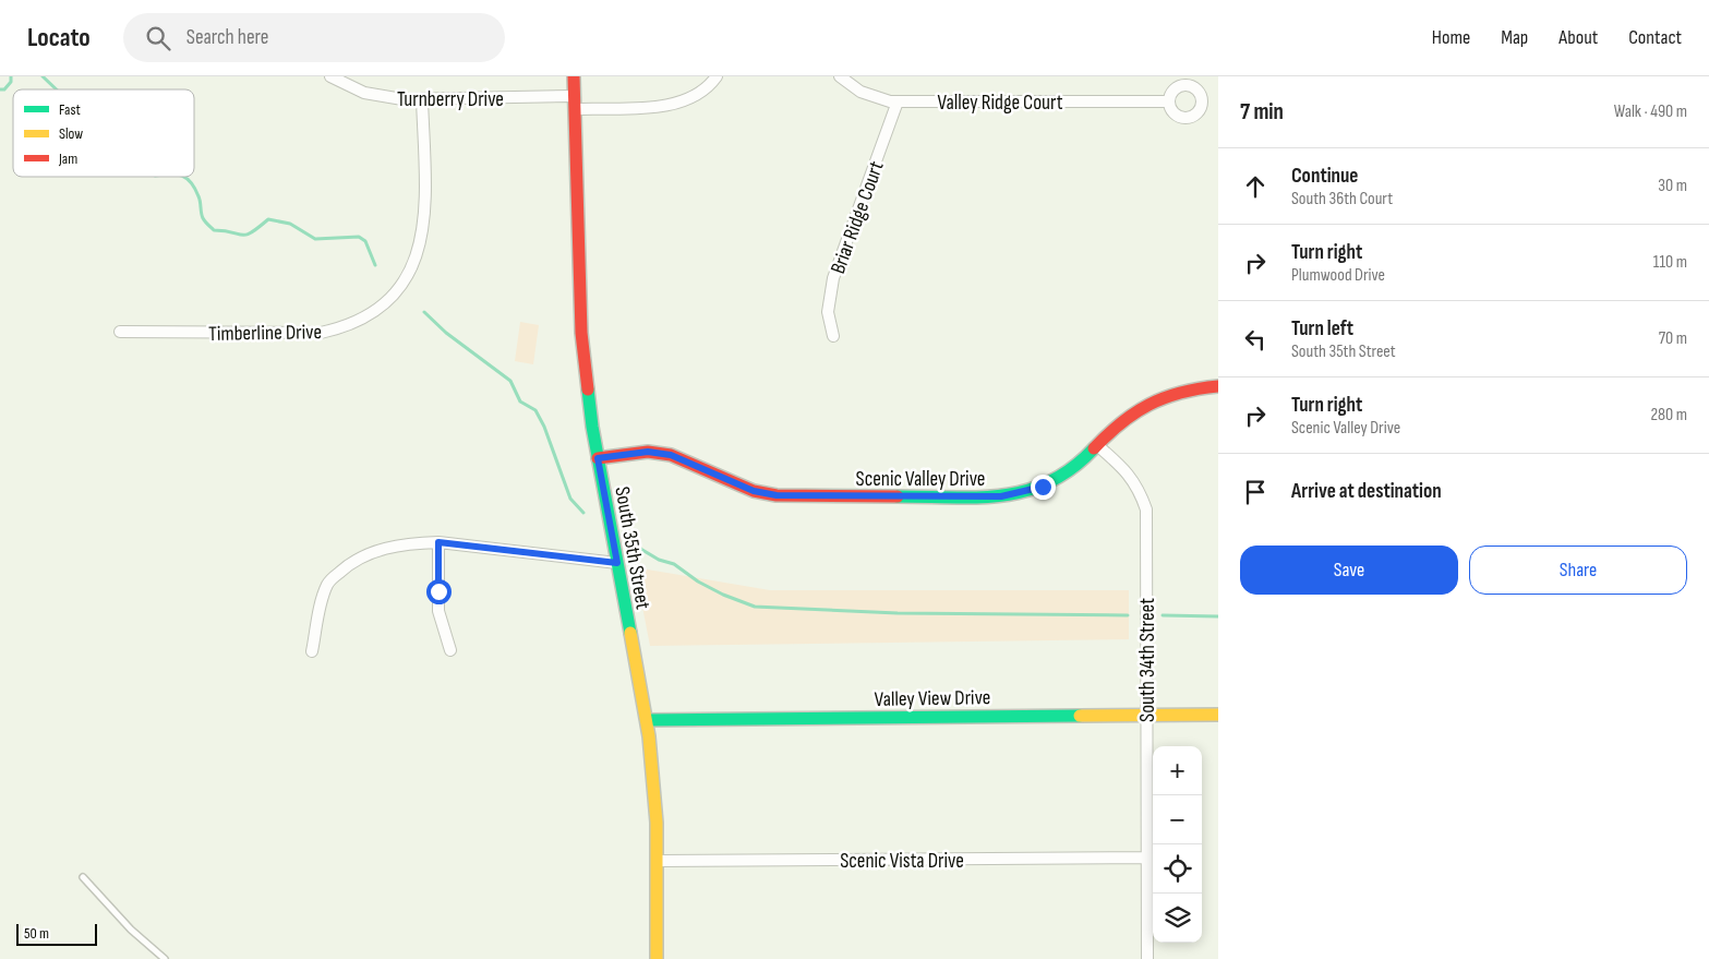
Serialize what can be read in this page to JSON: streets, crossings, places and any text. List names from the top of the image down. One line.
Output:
{"streets":{"street":["Turnberry Drive","Valley Ridge Court","Briar Ridge Court","Timberline Drive","Scenic Valley Drive","South 35th Street","South 34th Street","Valley View Drive","Scenic Vista Drive"]},"crossings":[["Turnberry Drive","Timberline Drive"],["Turnberry Drive","South 35th Street"],["Valley Ridge Court","Briar Ridge Court"],["Scenic Valley Drive","South 35th Street"],["Scenic Valley Drive","South 34th Street"],["South 35th Street","Valley View Drive"],["South 35th Street","Scenic Vista Drive"],["South 34th Street","Valley View Drive"],["South 34th Street","Scenic Vista Drive"]],"legend":["Fast","Slow","Jam"],"scale_bar":"50 m","page":{"header":"Locato","search":"Search here","nav":["Home","Map","About","Contact"],"heading":["7 min","Walk · 490 m"],"list":[["Continue","South 36th Court","30 m"],["Turn right","Plumwood Drive","110 m"],["Turn left","South 35th Street","70 m"],["Turn right","Scenic Valley Drive","280 m"],"Arrive at destination"],"buttons":["Save","Share"],"map_buttons":["+","−"],"scale":"50 m"}}
